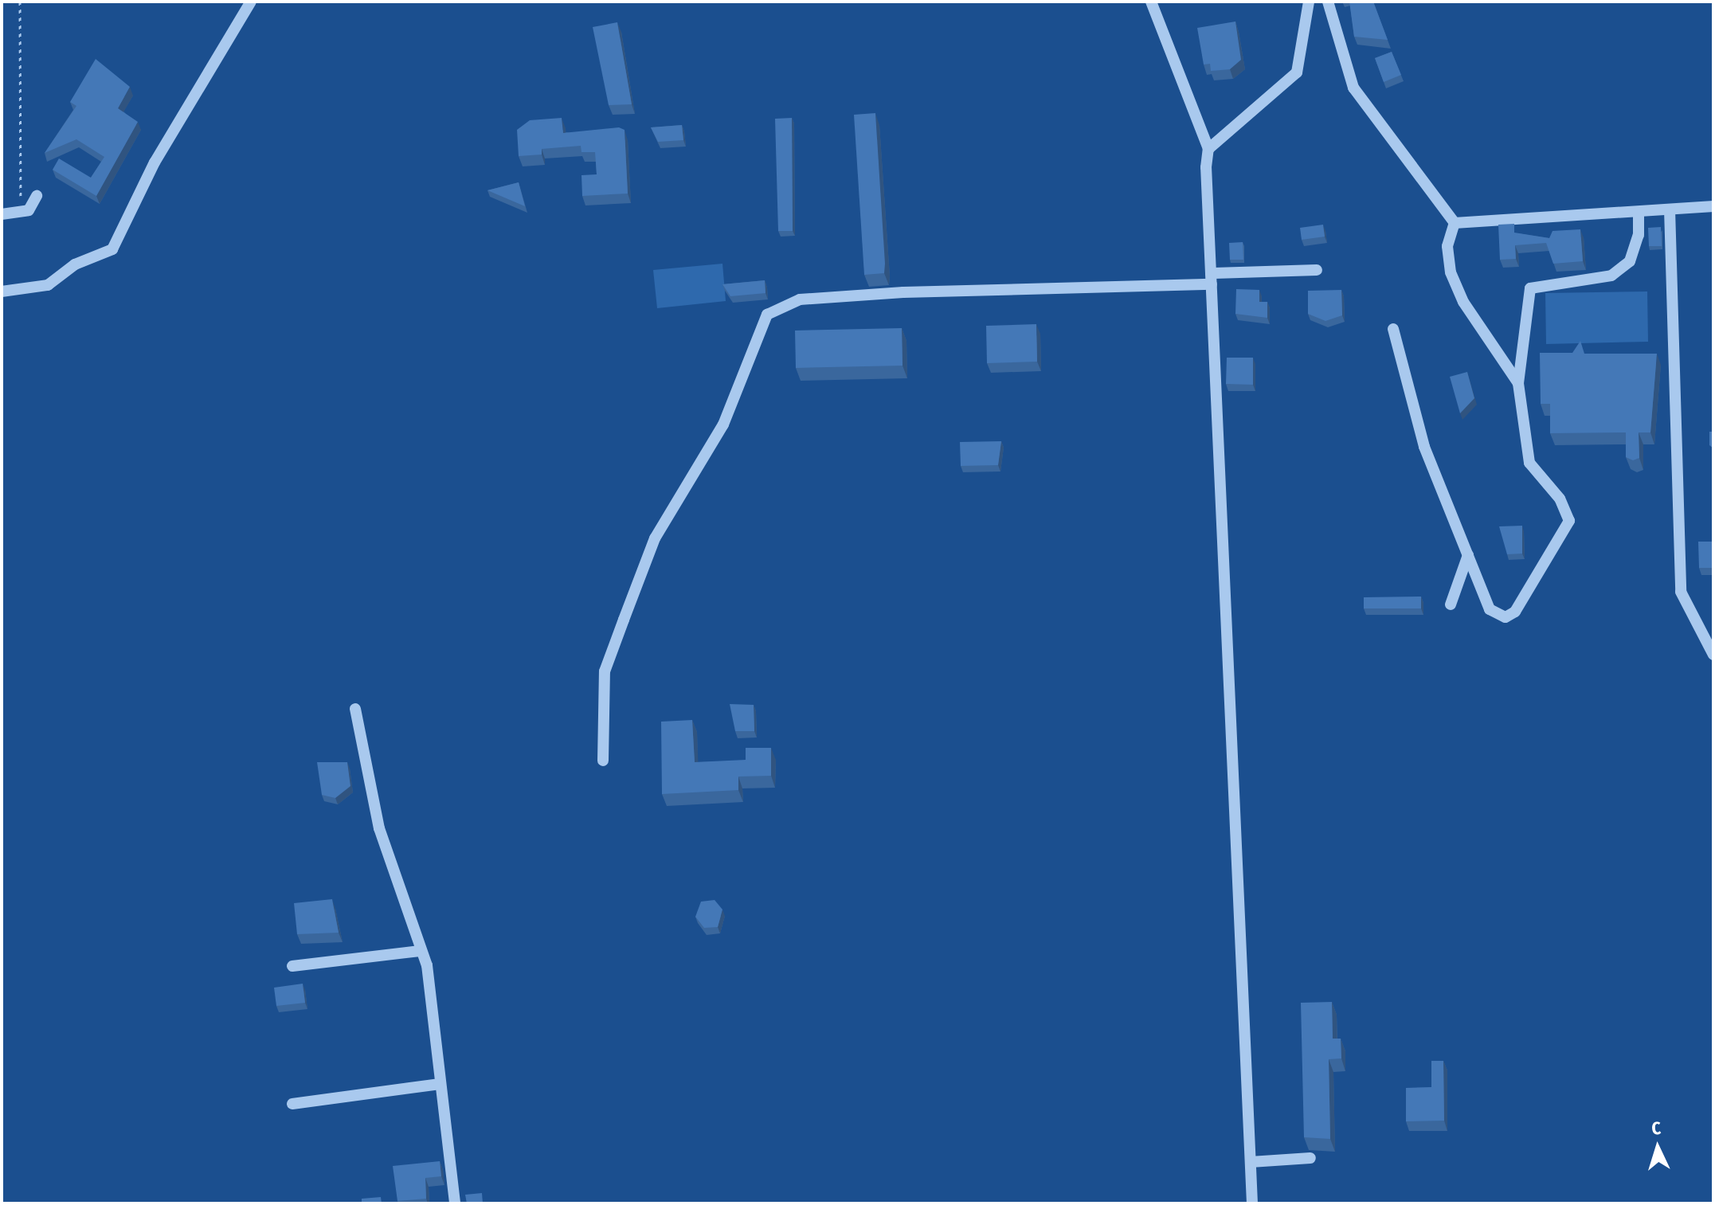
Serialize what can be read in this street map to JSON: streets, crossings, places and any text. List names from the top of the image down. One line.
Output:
{"north":"top"}
